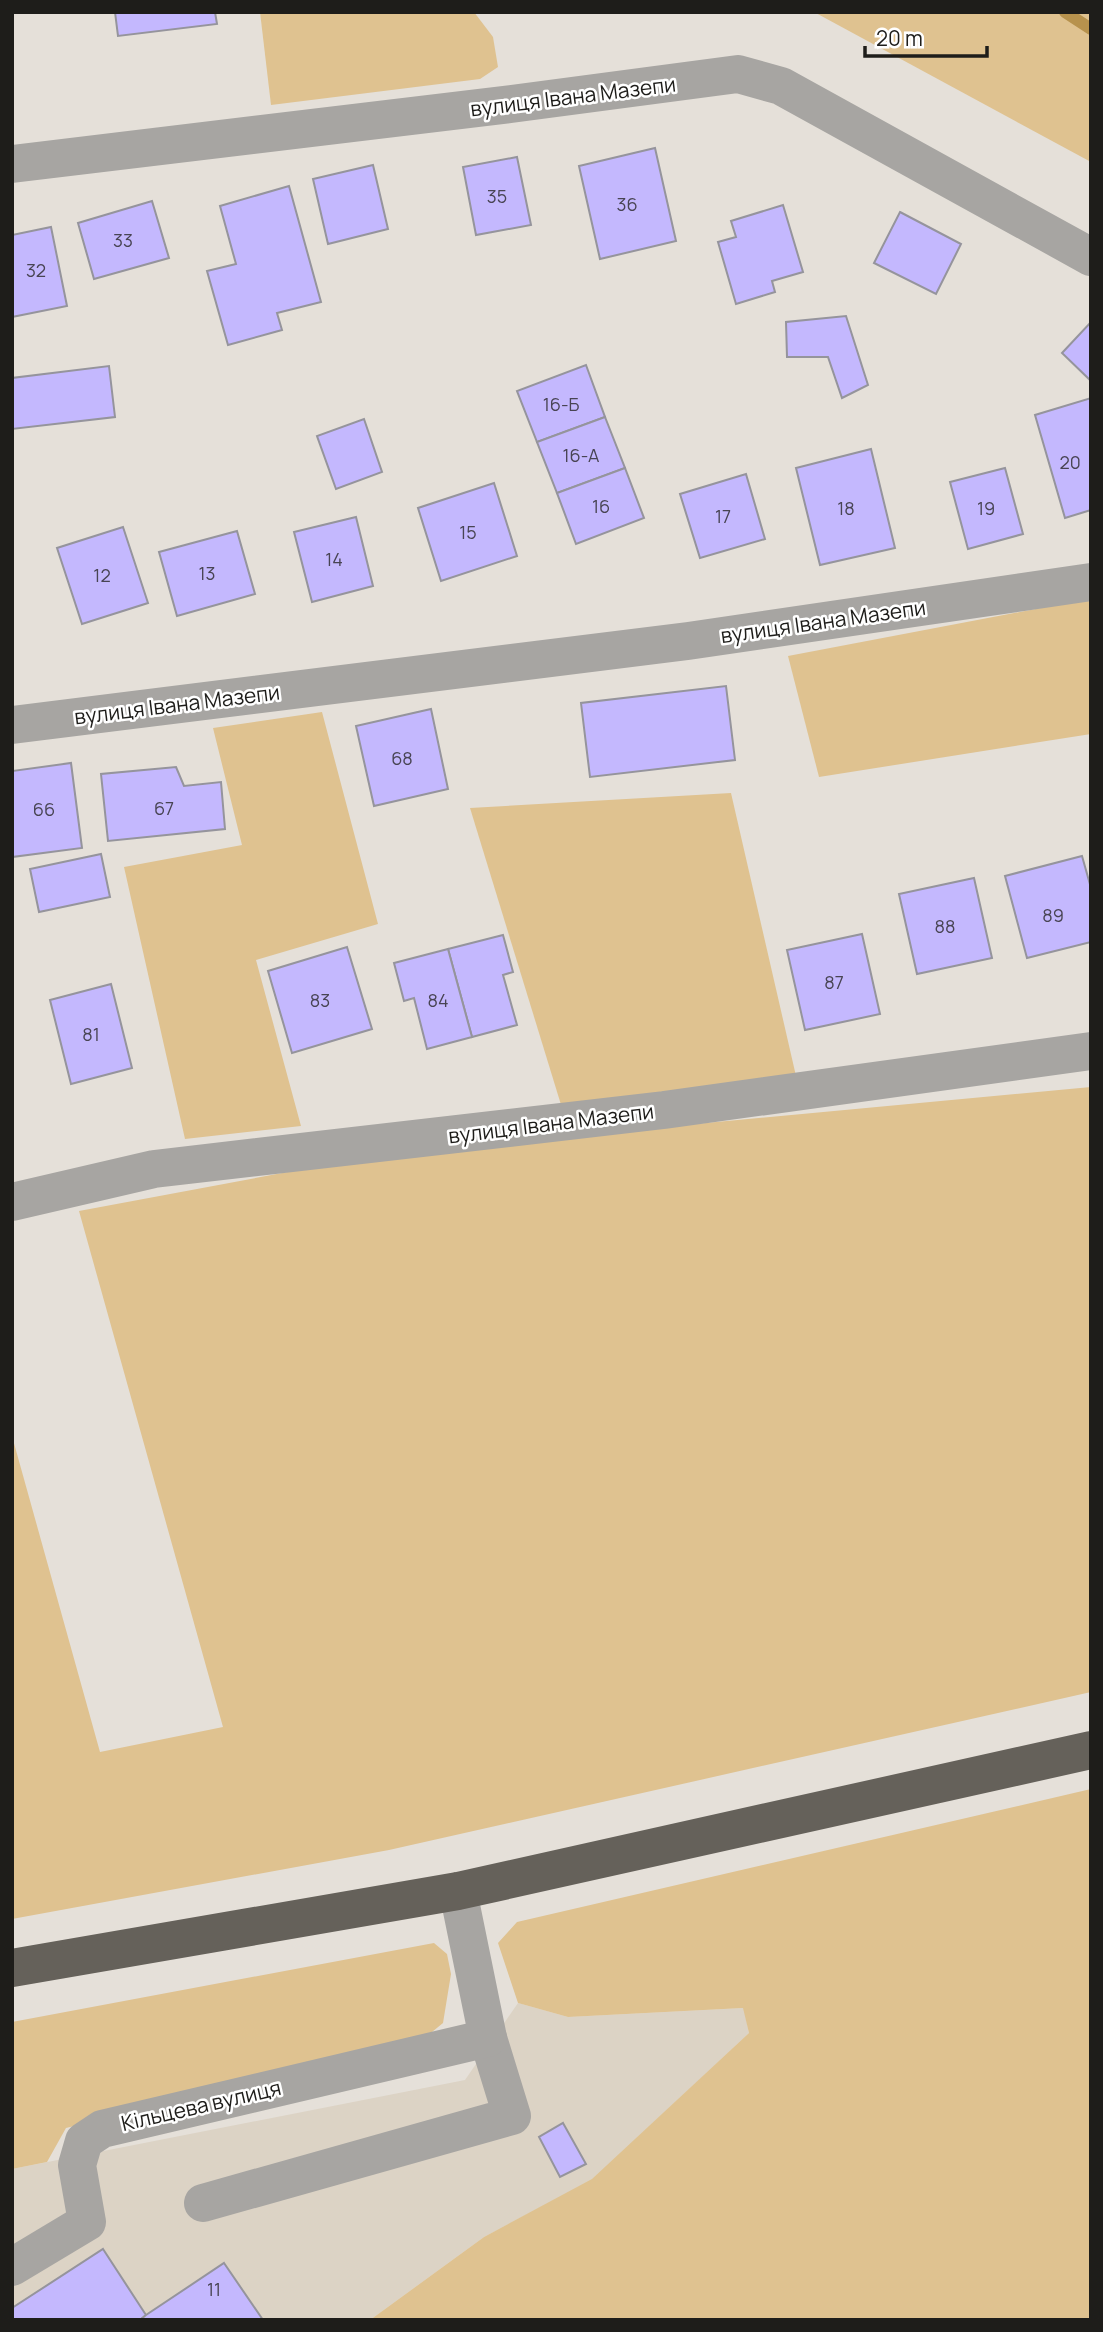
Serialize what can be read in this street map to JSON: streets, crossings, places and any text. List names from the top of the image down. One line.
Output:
{"streets":{"street":["вулиця Івана Мазепи","Кільцева вулиця"]},"house_numbers":["35","36","33","32","16-Б","16-А","20","16","18","19","17","15","14","13","12","68","67","66","89","88","87","83","84","81","11"],"scale_bar":"20 m"}
